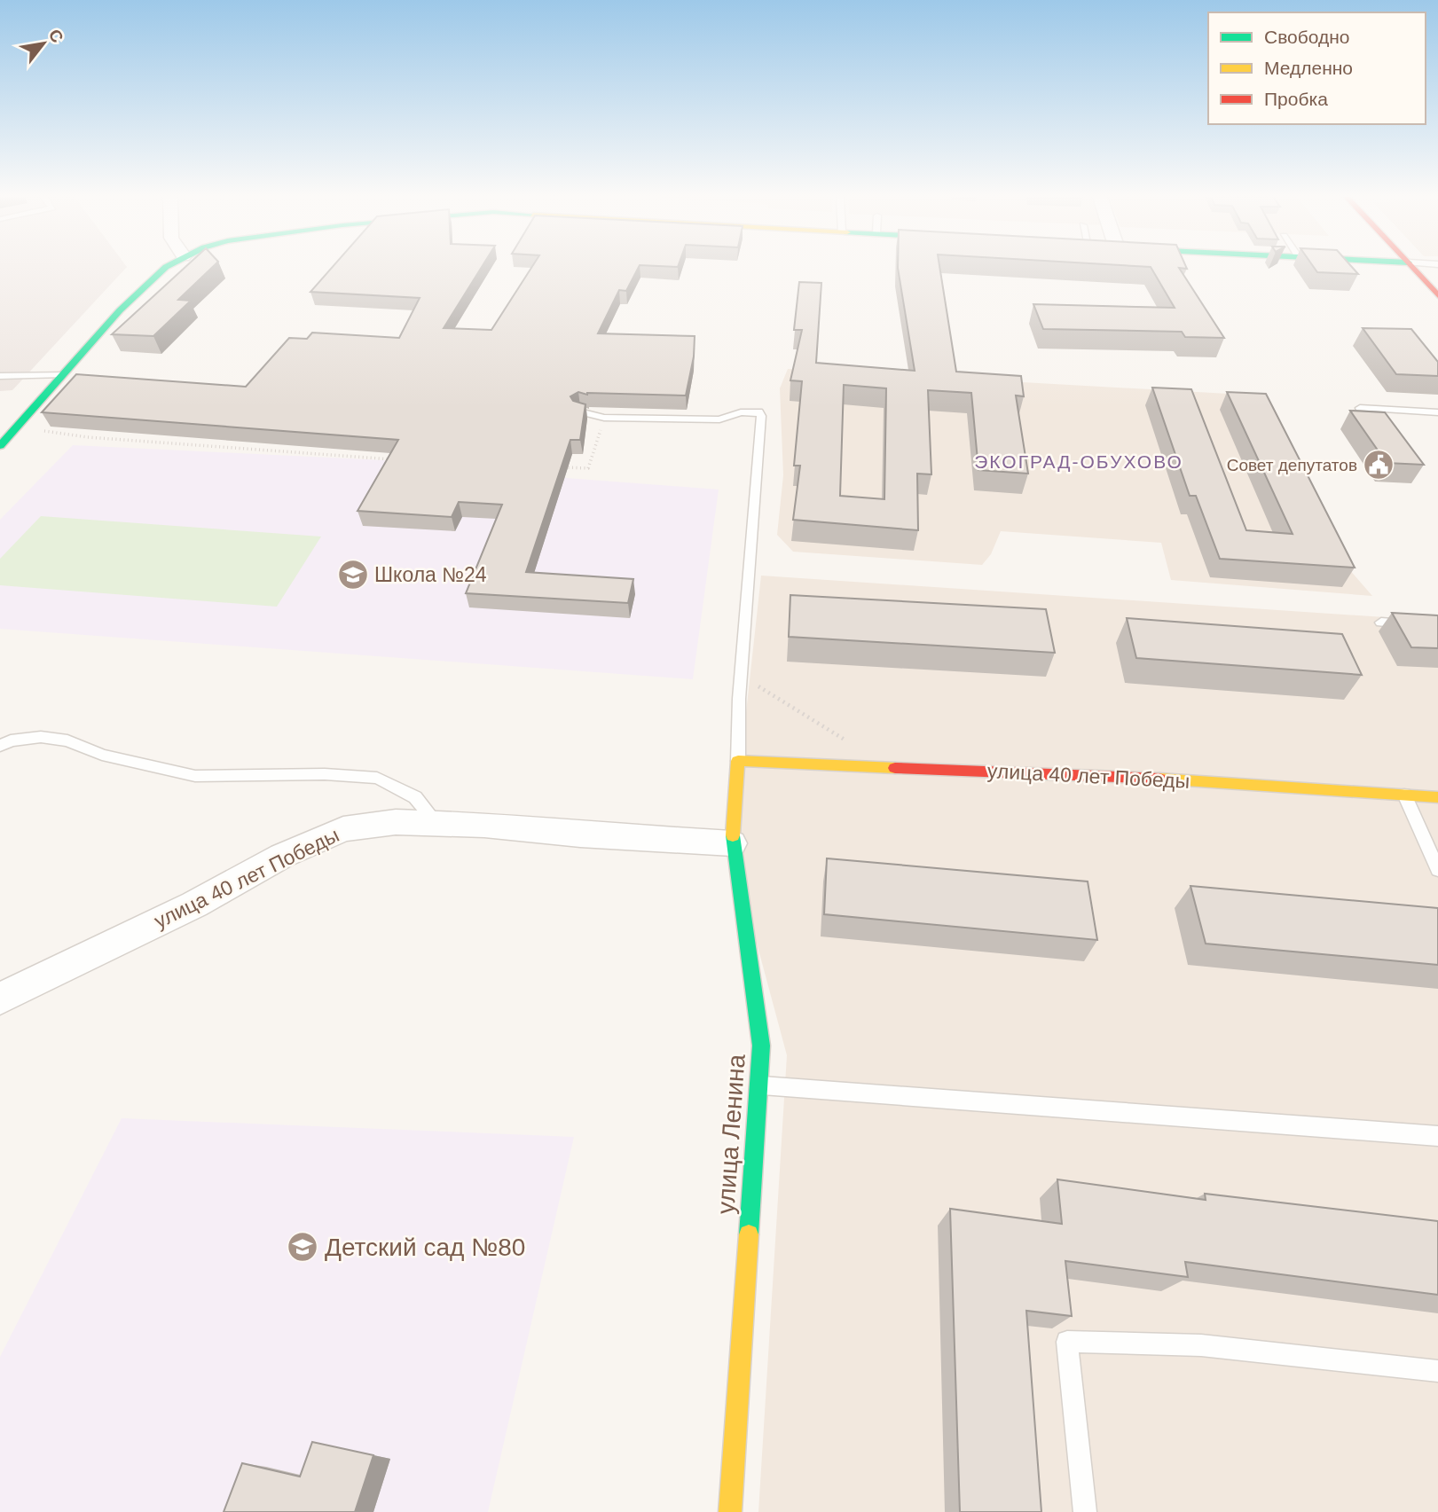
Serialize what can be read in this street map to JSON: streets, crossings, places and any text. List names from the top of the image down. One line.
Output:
{"streets":{"street":["улица 40 лет Победы","улица Ленина"]},"crossings":[["улица 40 лет Победы","улица Ленина"]],"districts":["ЭКОГРАД-ОБУХОВО"],"places":{"public building":["Совет депутатов"],"school or university":["Школа №24","Детский сад №80"]},"legend":["Свободно","Медленно","Пробка"],"north":"top right"}
